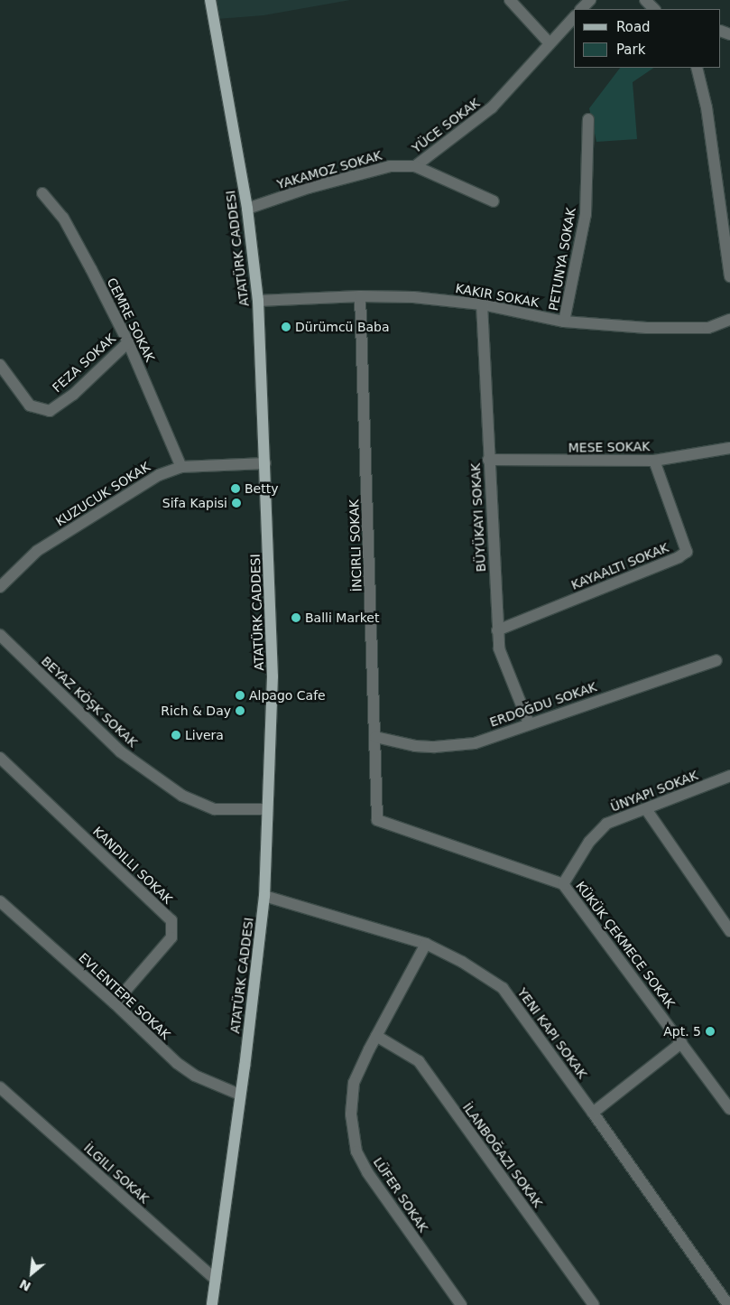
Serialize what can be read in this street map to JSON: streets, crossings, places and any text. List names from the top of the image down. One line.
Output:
{"streets":{"main road":["ATATÜRK CADDESI"],"street":["YÜCE SOKAK","YAKAMOZ SOKAK","PETUNYA SOKAK","CEMRE SOKAK","FEZA SOKAK","MESE SOKAK","KUZUCUK SOKAK","İNCIRLI SOKAK","BEYAZ KÖŞK SOKAK","ERDOĞDU SOKAK","KANDILLI SOKAK","KÜKÜK ÇEKMECE SOKAK","EVLENTEPE SOKAK","İLGILI SOKAK","LÜFER SOKAK"]},"crossings":[["YÜCE SOKAK","YAKAMOZ SOKAK"],["YAKAMOZ SOKAK","ATATÜRK CADDESI"],["ATATÜRK CADDESI","KUZUCUK SOKAK"],["ATATÜRK CADDESI","BEYAZ KÖŞK SOKAK"],["ATATÜRK CADDESI","EVLENTEPE SOKAK"],["ATATÜRK CADDESI","İLGILI SOKAK"],["CEMRE SOKAK","FEZA SOKAK"],["CEMRE SOKAK","KUZUCUK SOKAK"],["İNCIRLI SOKAK","ERDOĞDU SOKAK"],["İNCIRLI SOKAK","KÜKÜK ÇEKMECE SOKAK"],["KANDILLI SOKAK","EVLENTEPE SOKAK"]],"places":["Dürümcü Baba","Betty","Sifa Kapisi","Balli Market","Alpago Cafe","Rich & Day","Livera","Apt. 5"],"legend":["Road","Park"],"north":"bottom left"}
